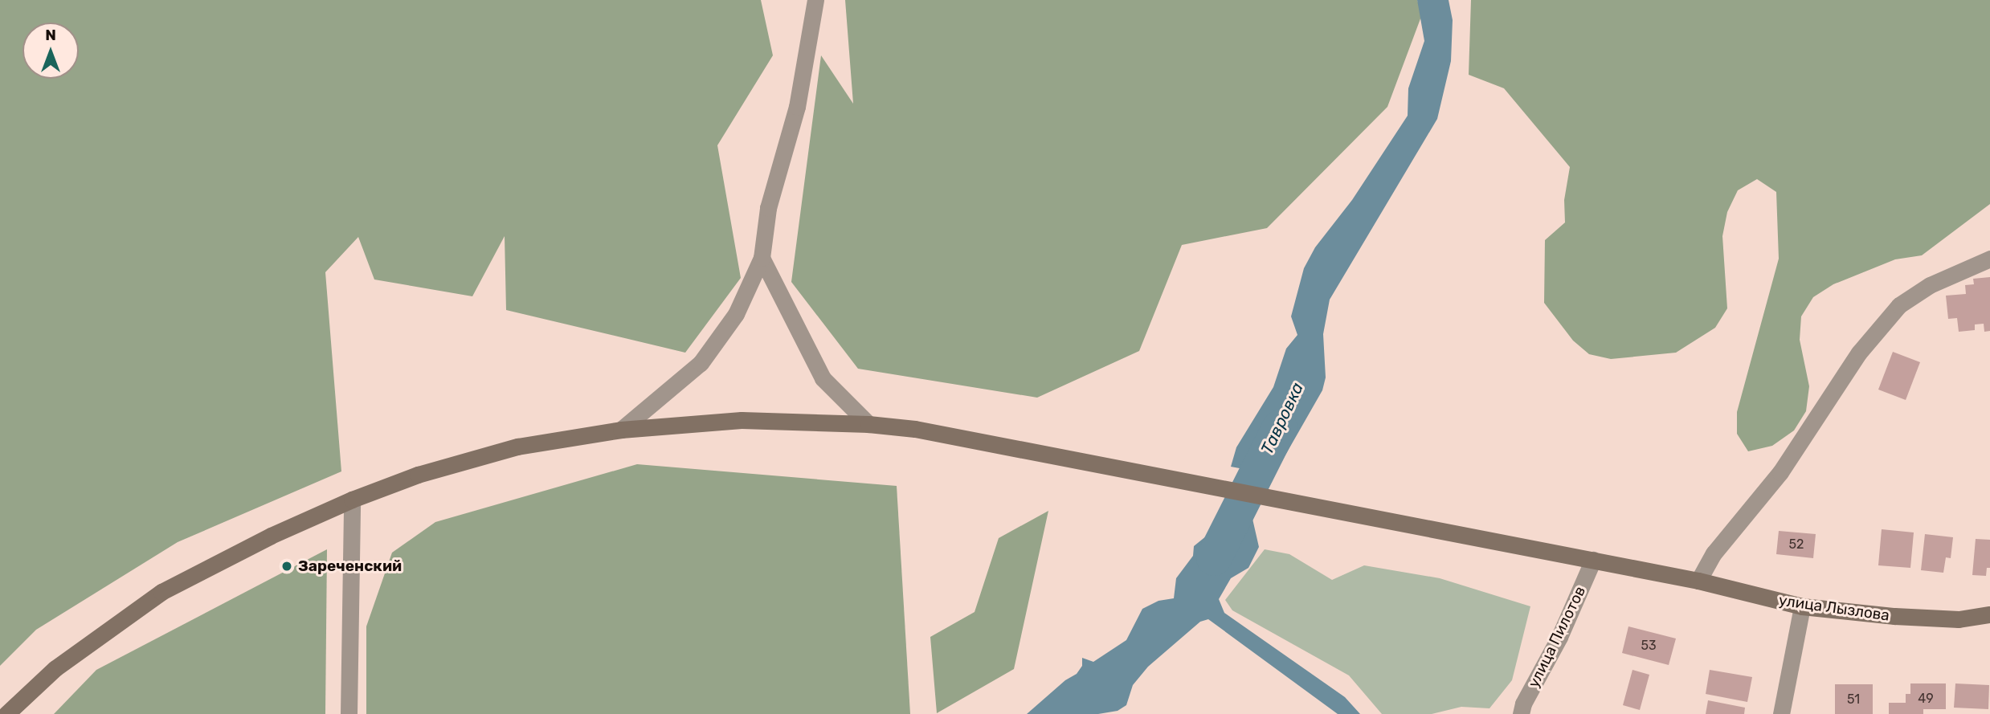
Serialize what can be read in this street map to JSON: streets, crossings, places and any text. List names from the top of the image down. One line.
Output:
{"streets":{"street":["улица Лызлова","улица Пилотов"]},"crossings":[["улица Лызлова","улица Пилотов"]],"water":["Тавровка"],"places":["Зареченский"],"house_numbers":["52","53","49","51"],"north":"top"}
